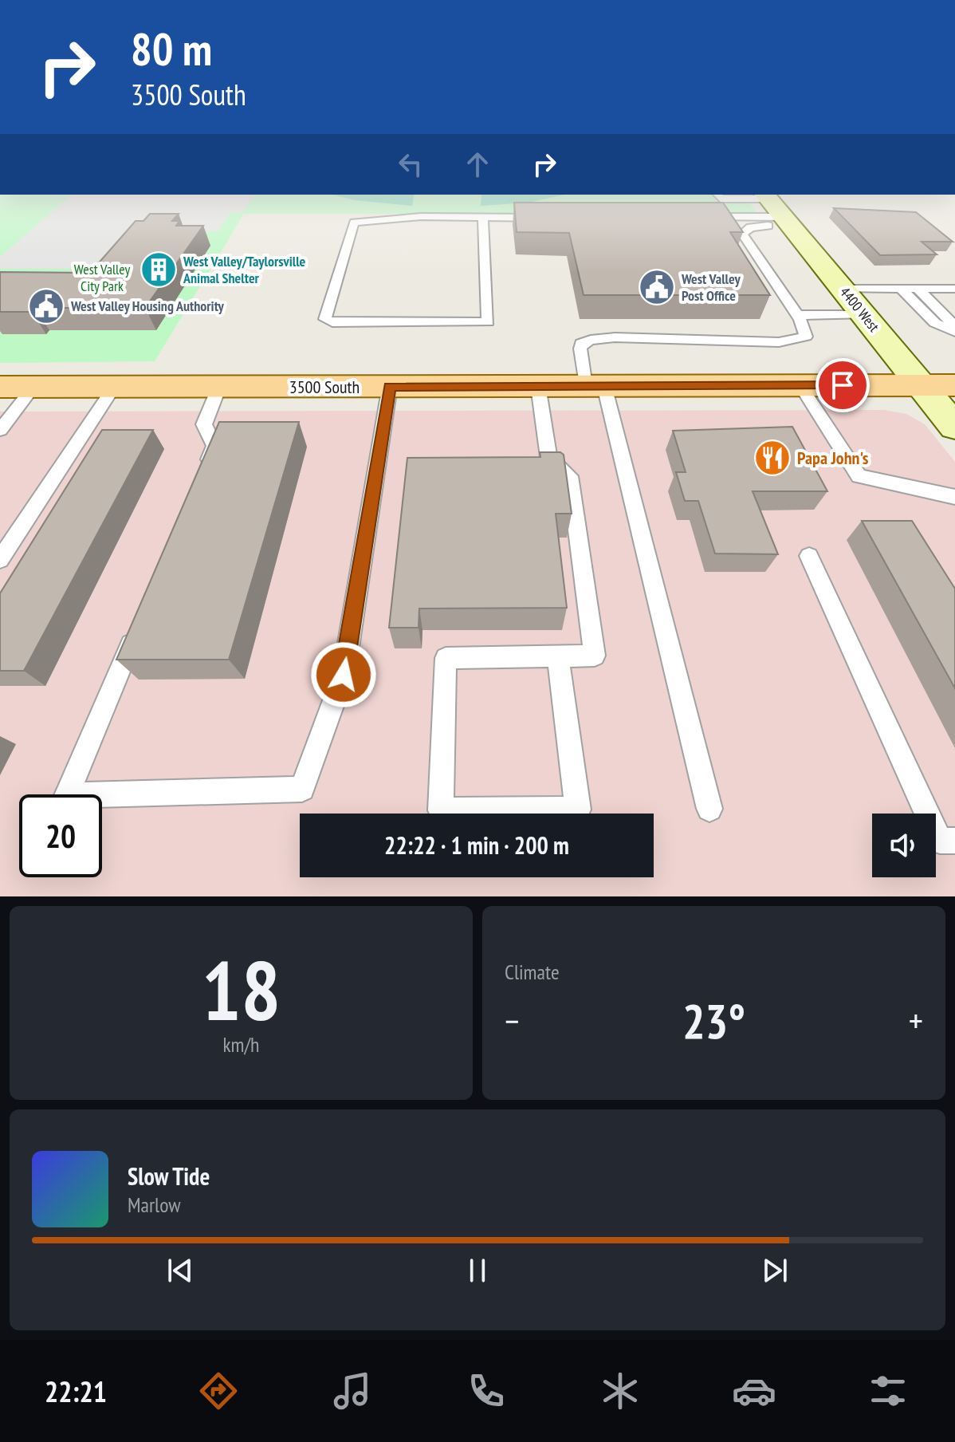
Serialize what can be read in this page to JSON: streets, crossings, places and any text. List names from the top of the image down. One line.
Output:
{"streets":{"main road":["3500 South"],"street":["4400 West"]},"crossings":[["4400 West","3500 South"]],"parks":["West Valley City Park"],"places":{"building":["West Valley/Taylorsville Animal Shelter"],"public building":["West Valley Post Office","West Valley Housing Authority"],"restaurant":["Papa John's"]},"page":{"turn":["80 m","3500 South"],"limit":"20","trip":"22:22 · 1 min · 200 m","tile":[["18","km/h"],"Climate"],"heat":["−","23°","+"],"song":["Slow Tide","Marlow"],"tabs":"22:21"}}
